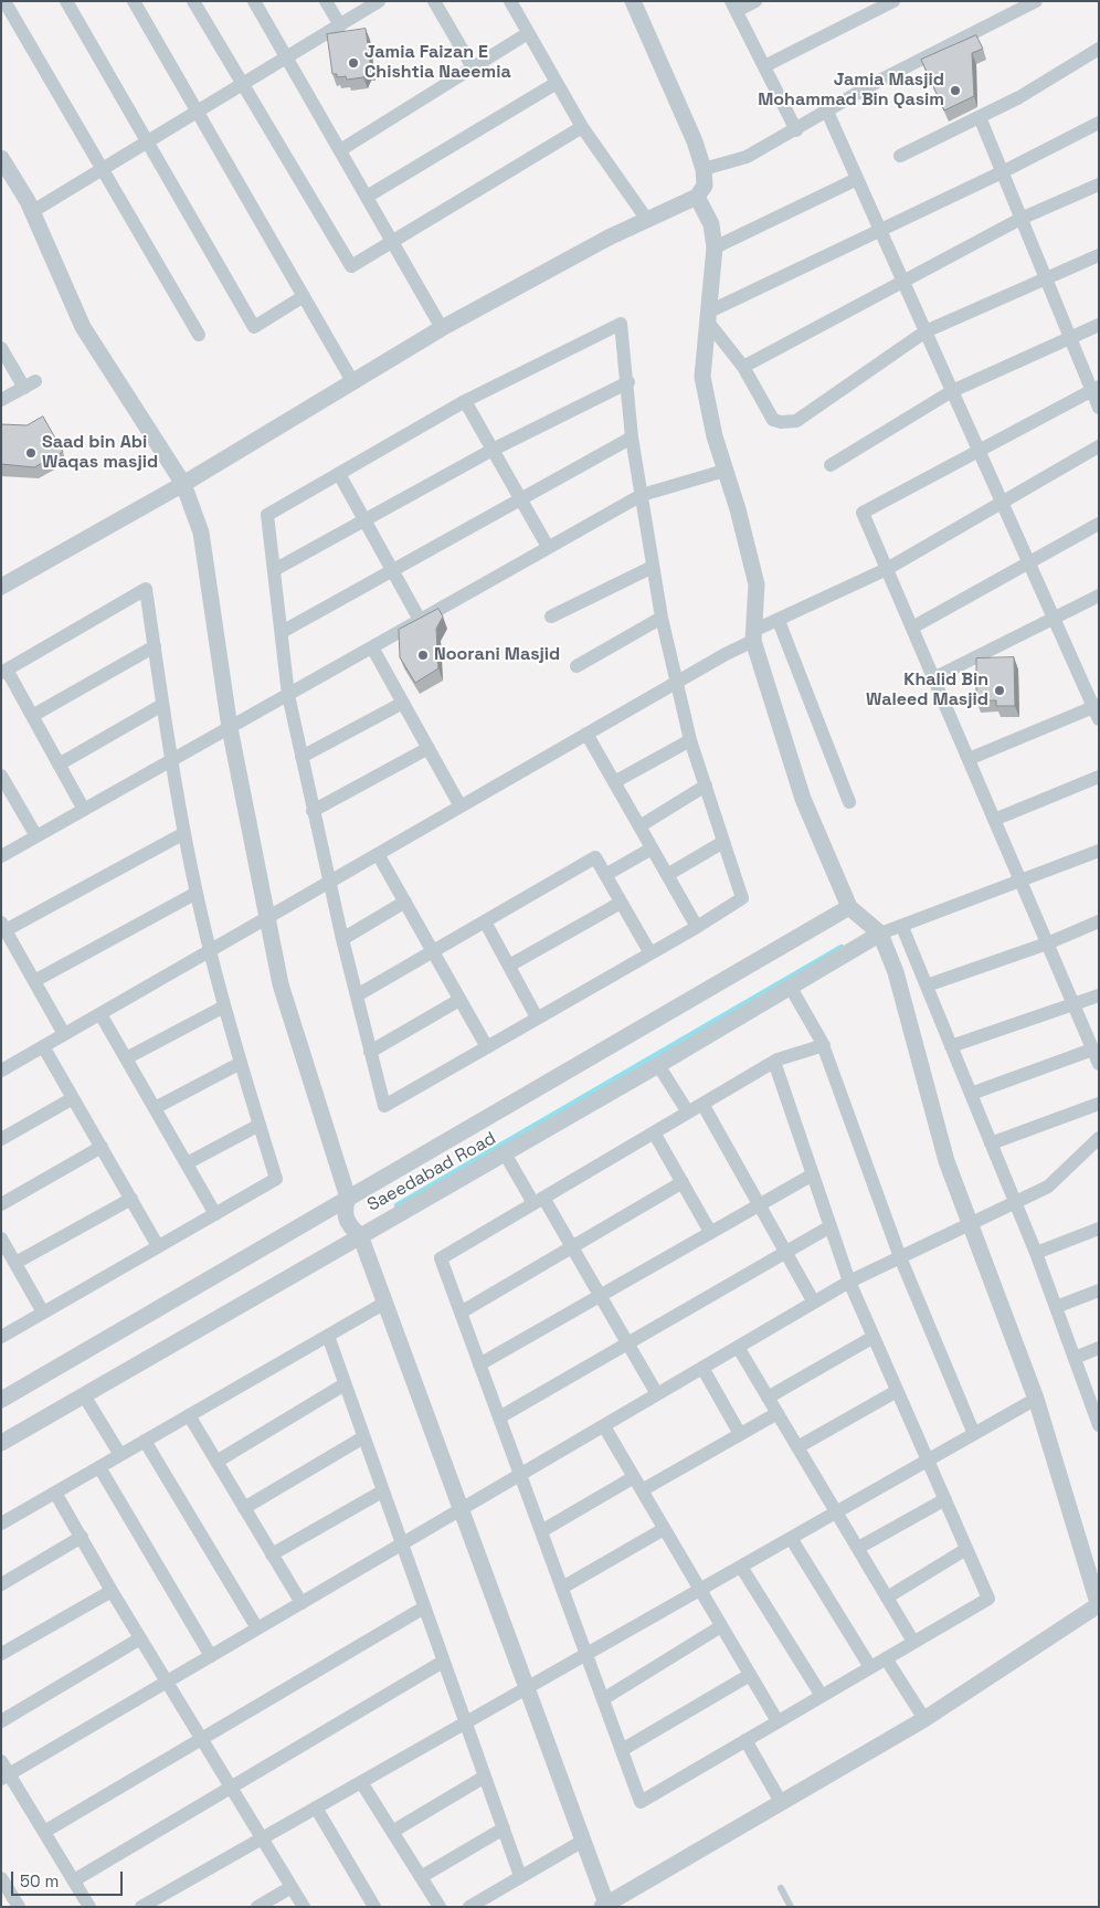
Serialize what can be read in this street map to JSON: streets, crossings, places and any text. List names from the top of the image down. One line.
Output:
{"streets":{"street":["Saeedabad Road"]},"places":["Jamia Faizan E Chishtia Naeemia","Jamia Masjid Mohammad Bin Qasim","Saad bin Abi Waqas masjid","Noorani Masjid","Khalid Bin Waleed Masjid"],"scale_bar":"50 m"}
